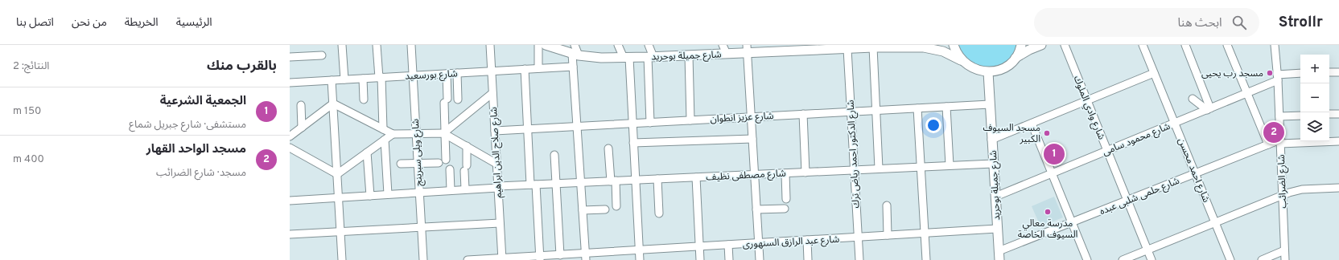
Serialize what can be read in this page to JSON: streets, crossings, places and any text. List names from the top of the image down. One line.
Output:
{"streets":{"main road":["شارع جميلة بوحريد"],"street":["شارع بورسعيد","شارع وادي الملوك","شارع عزيز انطوان","شارع محمود سامى","شارع ويلى سبرينج","شارع صلاح الدين ابراهيم","شارع الدكتور احمد رياض ترك","شارع احمد محسن","شارع مصطفى نظيف","شارع الضرائب","شارع حلمى شلبى عبده","شارع عبد الرازق السنهورى"]},"crossings":[["شارع جميلة بوحريد","شارع عزيز انطوان"],["شارع جميلة بوحريد","شارع محمود سامى"],["شارع جميلة بوحريد","شارع الدكتور احمد رياض ترك"],["شارع جميلة بوحريد","شارع مصطفى نظيف"],["شارع جميلة بوحريد","شارع حلمى شلبى عبده"],["شارع جميلة بوحريد","شارع عبد الرازق السنهورى"],["شارع بورسعيد","شارع ويلى سبرينج"],["شارع بورسعيد","شارع صلاح الدين ابراهيم"],["شارع وادي الملوك","شارع محمود سامى"],["شارع وادي الملوك","شارع حلمى شلبى عبده"],["شارع عزيز انطوان","شارع صلاح الدين ابراهيم"],["شارع عزيز انطوان","شارع الدكتور احمد رياض ترك"],["شارع محمود سامى","شارع احمد محسن"],["شارع محمود سامى","شارع الضرائب"],["شارع ويلى سبرينج","شارع مصطفى نظيف"],["شارع صلاح الدين ابراهيم","شارع مصطفى نظيف"],["شارع صلاح الدين ابراهيم","شارع عبد الرازق السنهورى"],["شارع الدكتور احمد رياض ترك","شارع مصطفى نظيف"],["شارع الدكتور احمد رياض ترك","شارع عبد الرازق السنهورى"],["شارع احمد محسن","شارع حلمى شلبى عبده"],["شارع الضرائب","شارع حلمى شلبى عبده"]],"places":["مسجد رب يحيى","مسجد السيوف الكبير","مدرسة معالي السيوف الخاصة"],"page":{"header":"Strollr","search":"ابحث هنا","nav":["الرئيسية","الخريطة","من نحن","اتصل بنا"],"heading":["بالقرب منك","النتائج: 2"],"map_buttons":["+","−"],"list":[{"mark":"1","name":"الجمعية الشرعية","note":"مستشفى · شارع جبريل شماع","value":"150 m"},{"mark":"2","name":"مسجد الواحد القهار","note":"مسجد · شارع الضرائب","value":"400 m"}],"pins":["2","1"]}}
